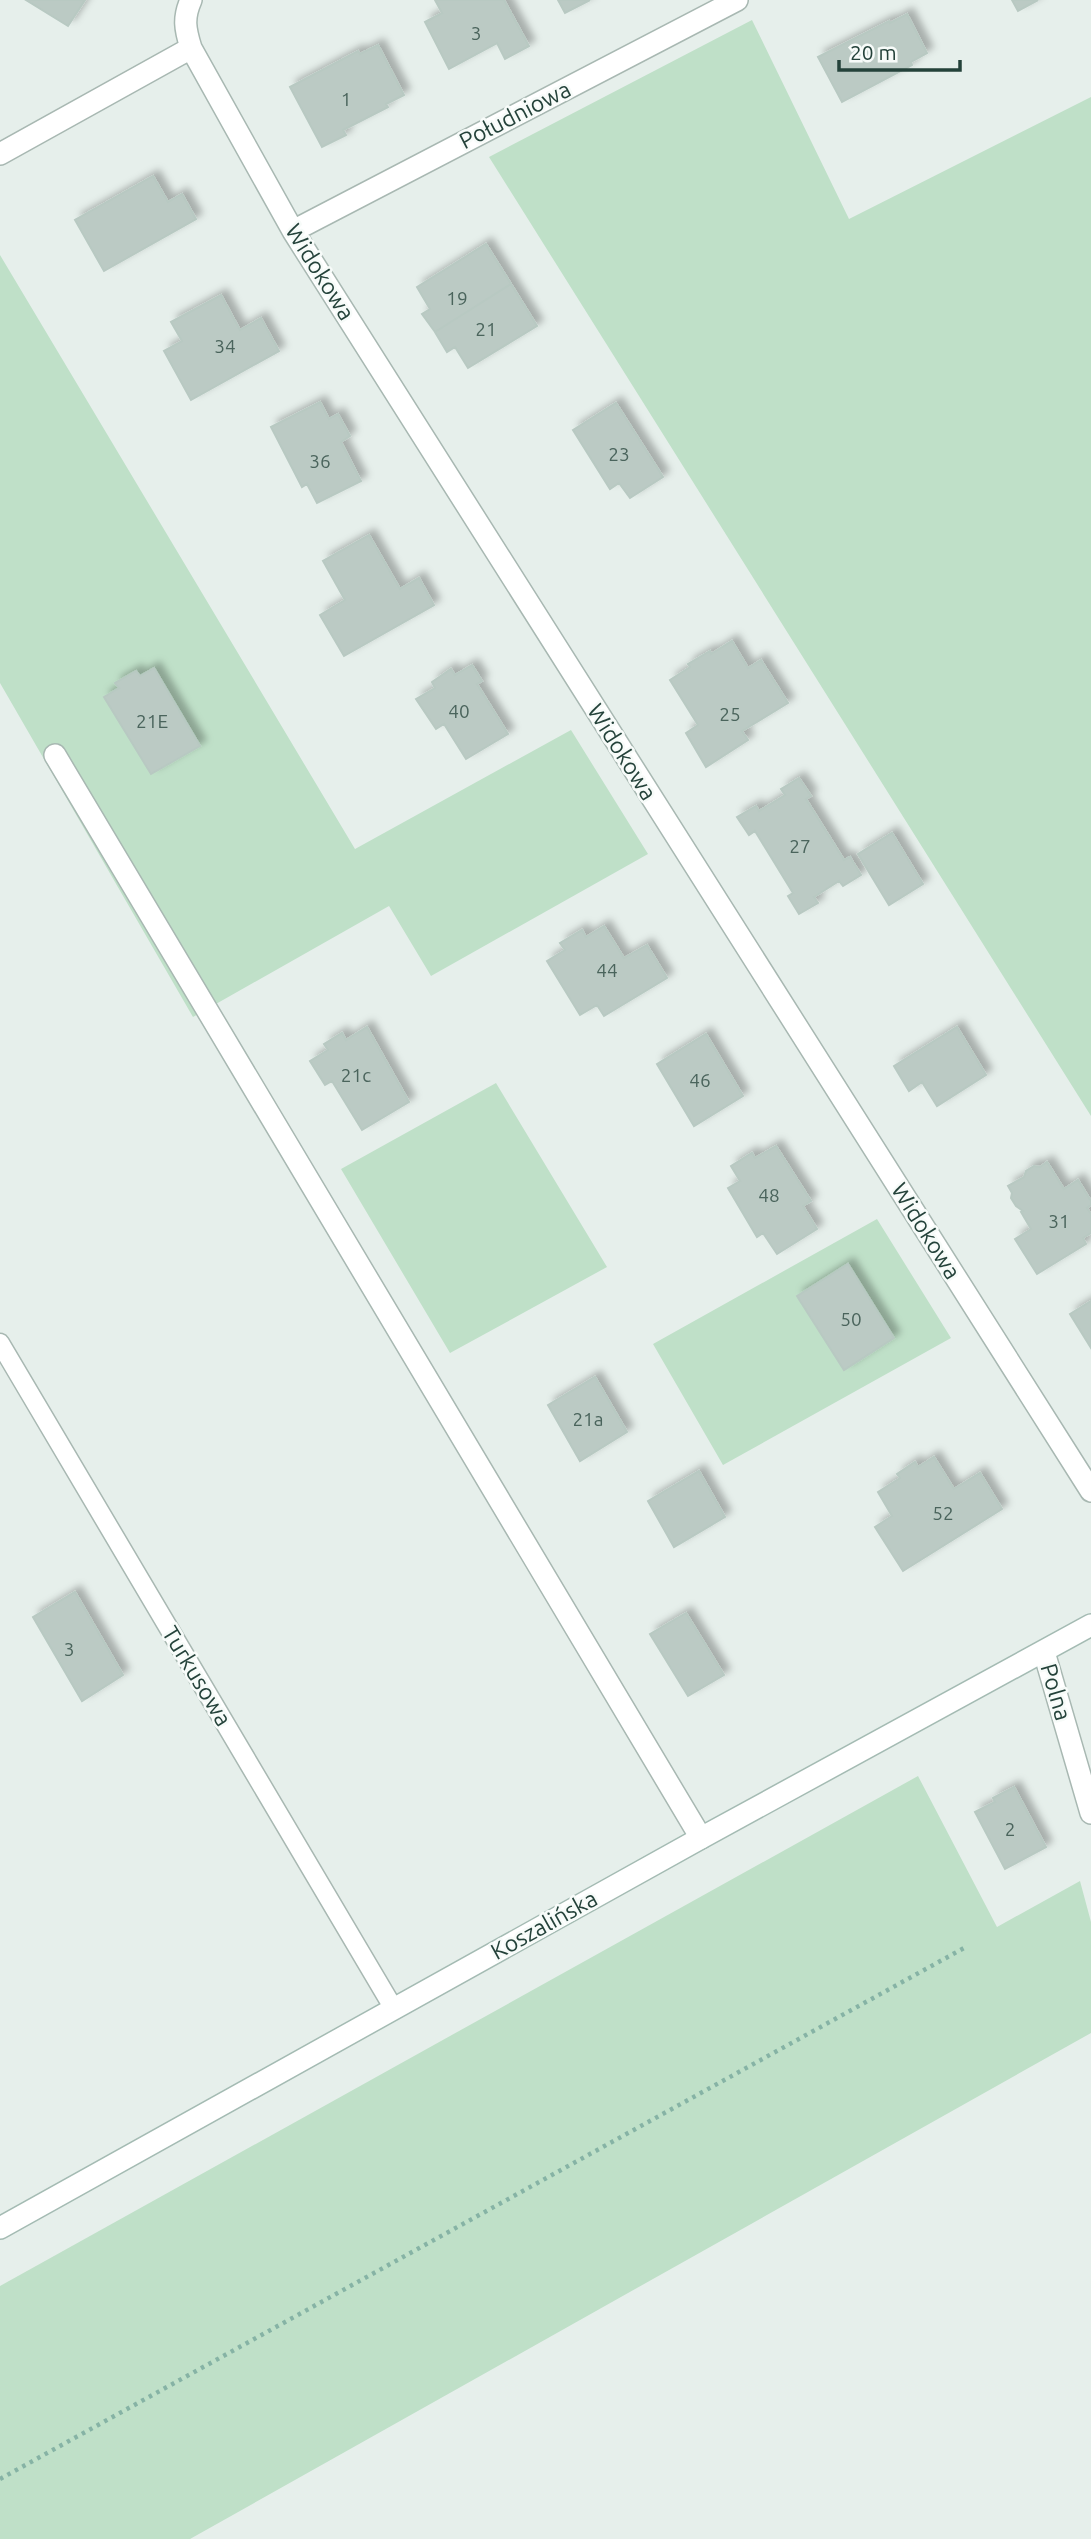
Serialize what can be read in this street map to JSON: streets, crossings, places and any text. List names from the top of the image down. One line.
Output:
{"streets":{"street":["Południowa","Widokowa","Polna","Koszalińska"],"lane":["Turkusowa"]},"crossings":[["Południowa","Widokowa"],["Turkusowa","Koszalińska"],["Polna","Koszalińska"]],"house_numbers":["3","1","19","21","34","23","36","40","25","21E","27","44","21c","46","48","31","50","21a","52","3","2"],"scale_bar":"20 m"}
